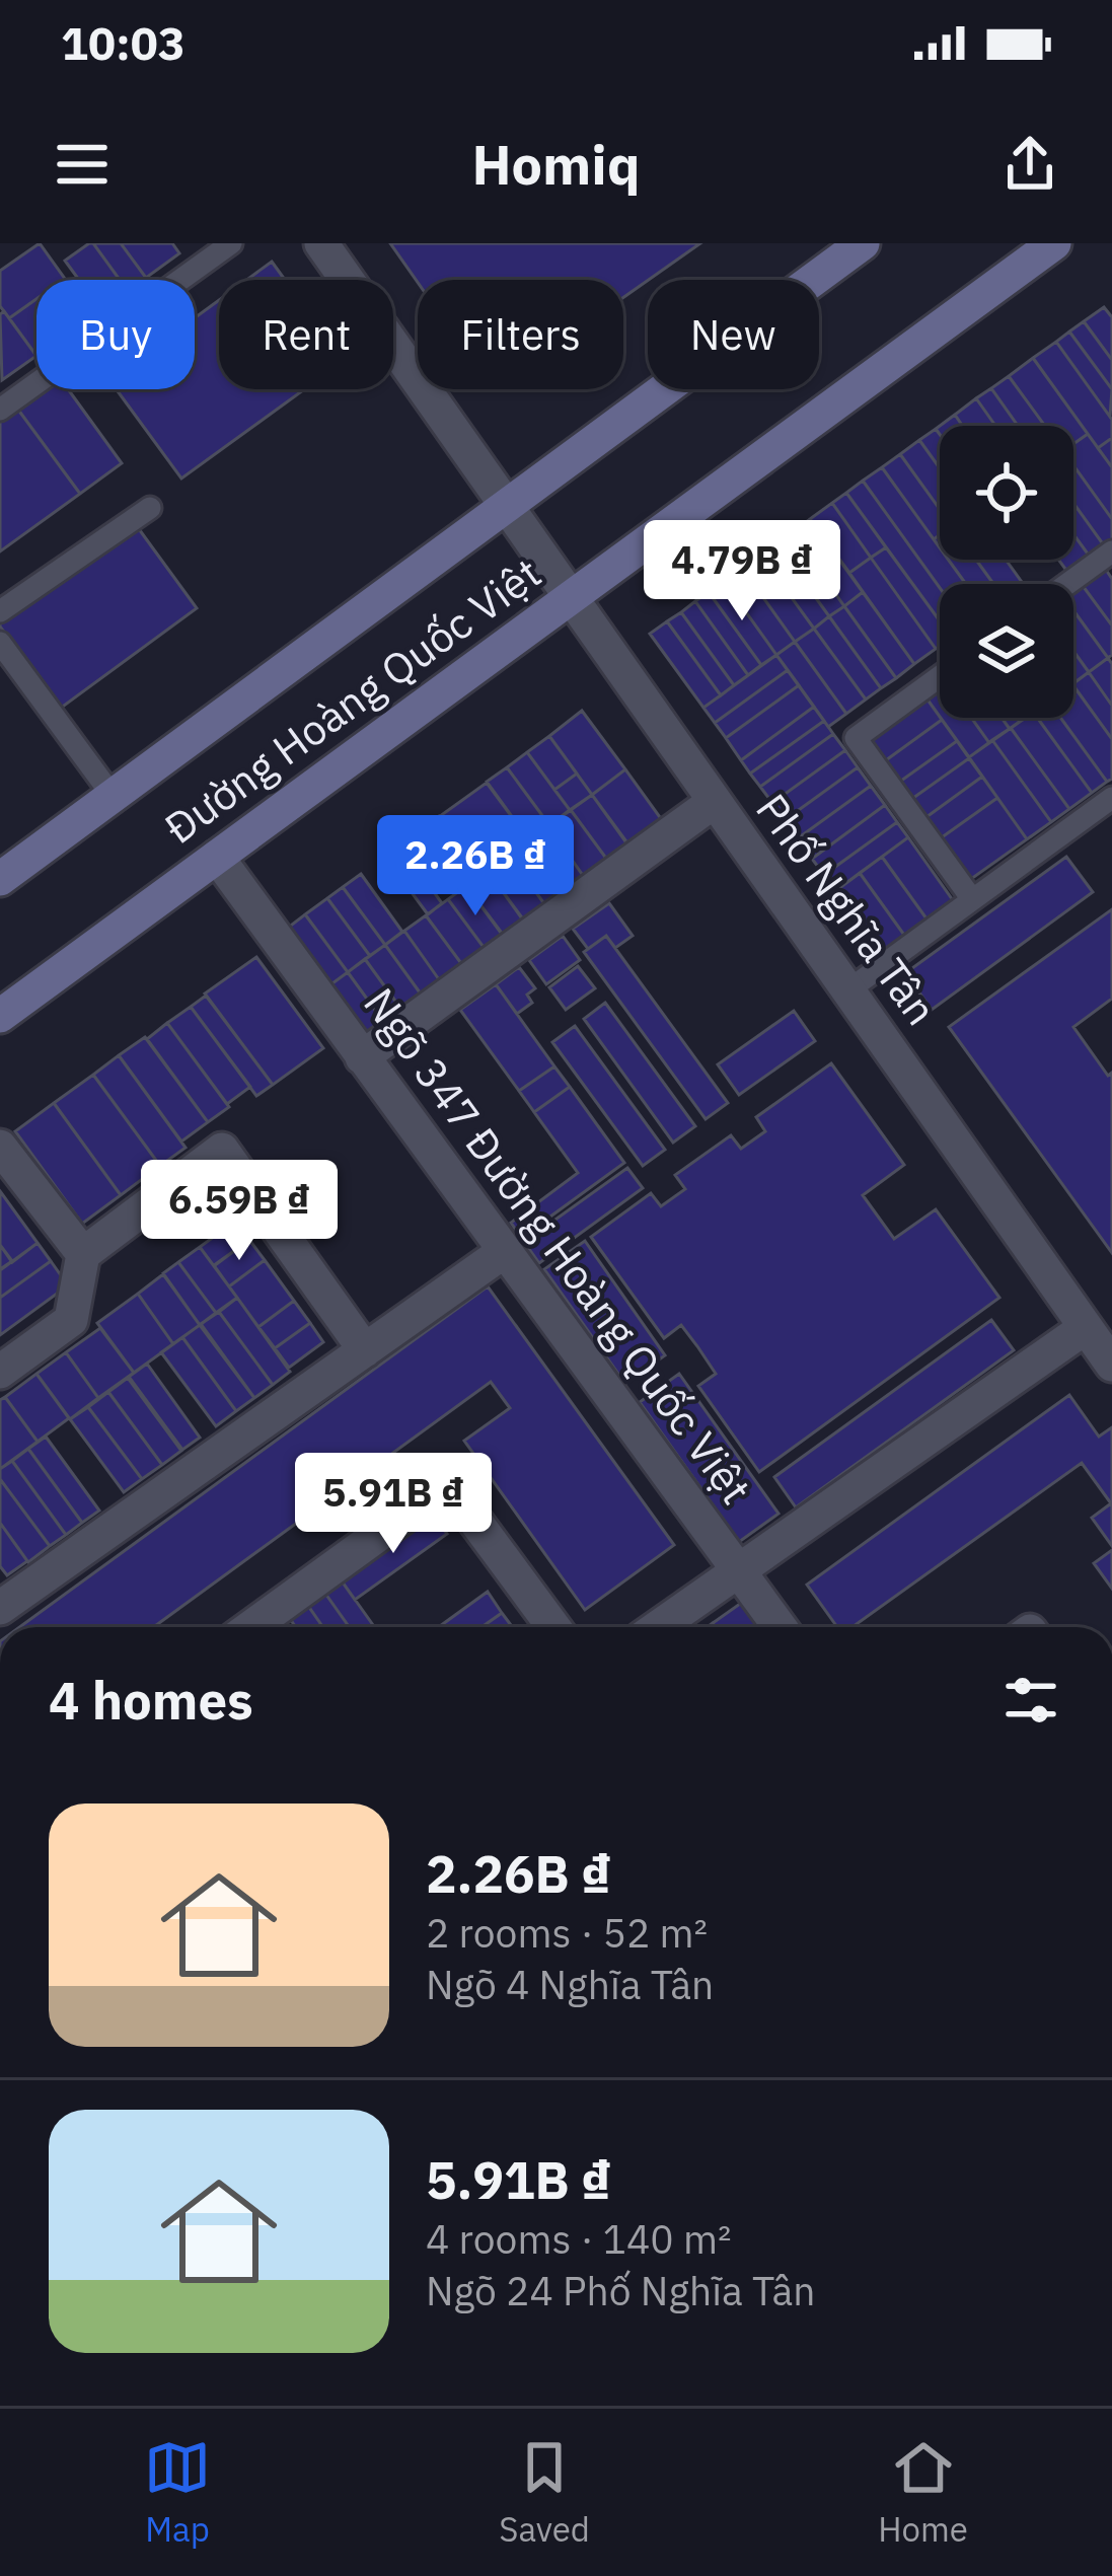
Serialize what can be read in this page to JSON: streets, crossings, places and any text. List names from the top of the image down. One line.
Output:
{"streets":{"main road":["Đường Hoàng Quốc Việt"],"street":["Phố Nghĩa Tân","Ngõ 347 Đường Hoàng Quốc Việt"]},"crossings":[["Đường Hoàng Quốc Việt","Phố Nghĩa Tân"],["Đường Hoàng Quốc Việt","Ngõ 347 Đường Hoàng Quốc Việt"]],"page":{"status":"10:03","header":"Homiq","chip":["Buy","Rent","Filters","New"],"price":["4.79B ₫","2.26B ₫","6.59B ₫","5.91B ₫"],"heading":"4 homes","list":[{"name":"2.26B ₫","note":"2 rooms · 52 m² · Ngõ 4 Nghĩa Tân"},{"name":"5.91B ₫","note":"4 rooms · 140 m² · Ngõ 24 Phố Nghĩa Tân"}],"tabs":["Map","Saved","Home"]}}
